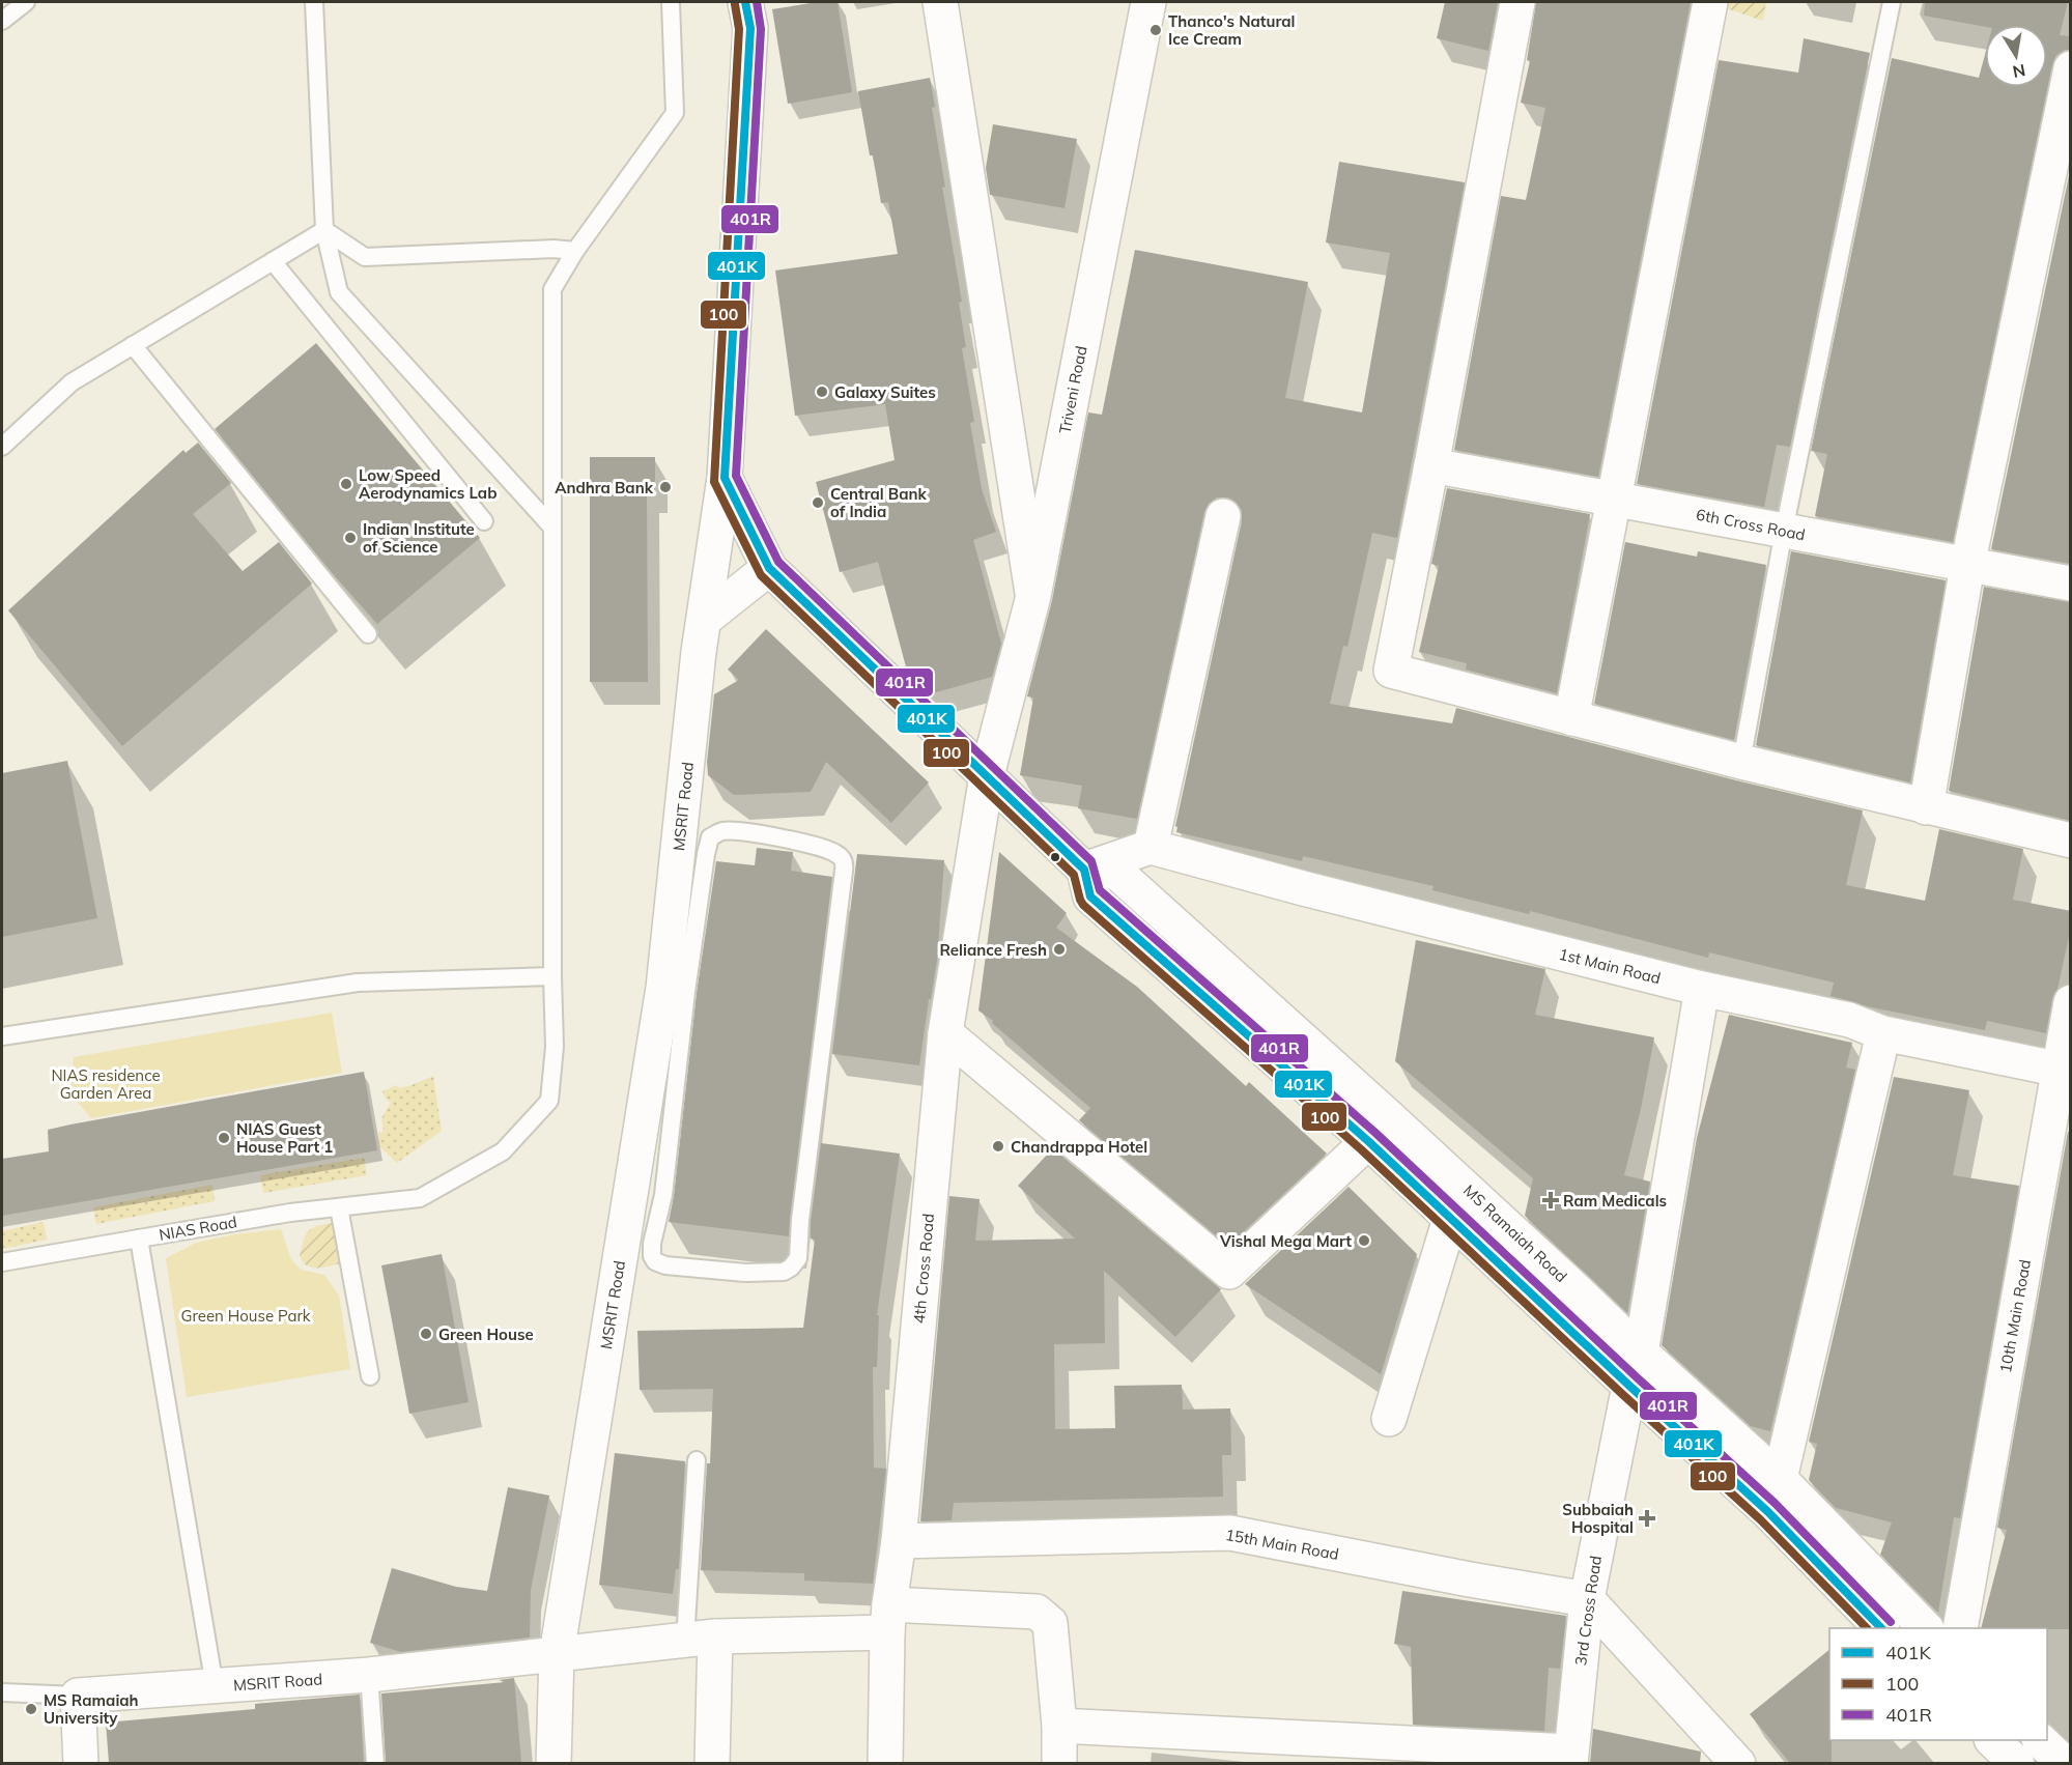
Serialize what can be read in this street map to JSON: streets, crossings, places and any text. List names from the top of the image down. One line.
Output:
{"streets":{"street":["Triveni Road","6th Cross Road","MSRIT Road","1st Main Road","MS Ramaiah Road","4th Cross Road","10th Main Road","15th Main Road","3rd Cross Road"],"lane":["NIAS Road"]},"crossings":[["Triveni Road","4th Cross Road"],["MSRIT Road","NIAS Road"],["1st Main Road","10th Main Road"],["4th Cross Road","15th Main Road"],["15th Main Road","3rd Cross Road"]],"parks":["NIAS residence Garden Area","Green House Park"],"places":{"other":["Thanco's Natural Ice Cream","Galaxy Suites","Low Speed Aerodynamics Lab","Andhra Bank","Central Bank of India","Indian Institute of Science","Reliance Fresh","NIAS Guest House Part 1","Chandrappa Hotel","Vishal Mega Mart","Green House","MS Ramaiah University"],"health":["Ram Medicals","Subbaiah Hospital"]},"lines":["transit line 401K","transit line 401R","transit line 100"],"legend":["401K","100","401R"],"north":"bottom"}
